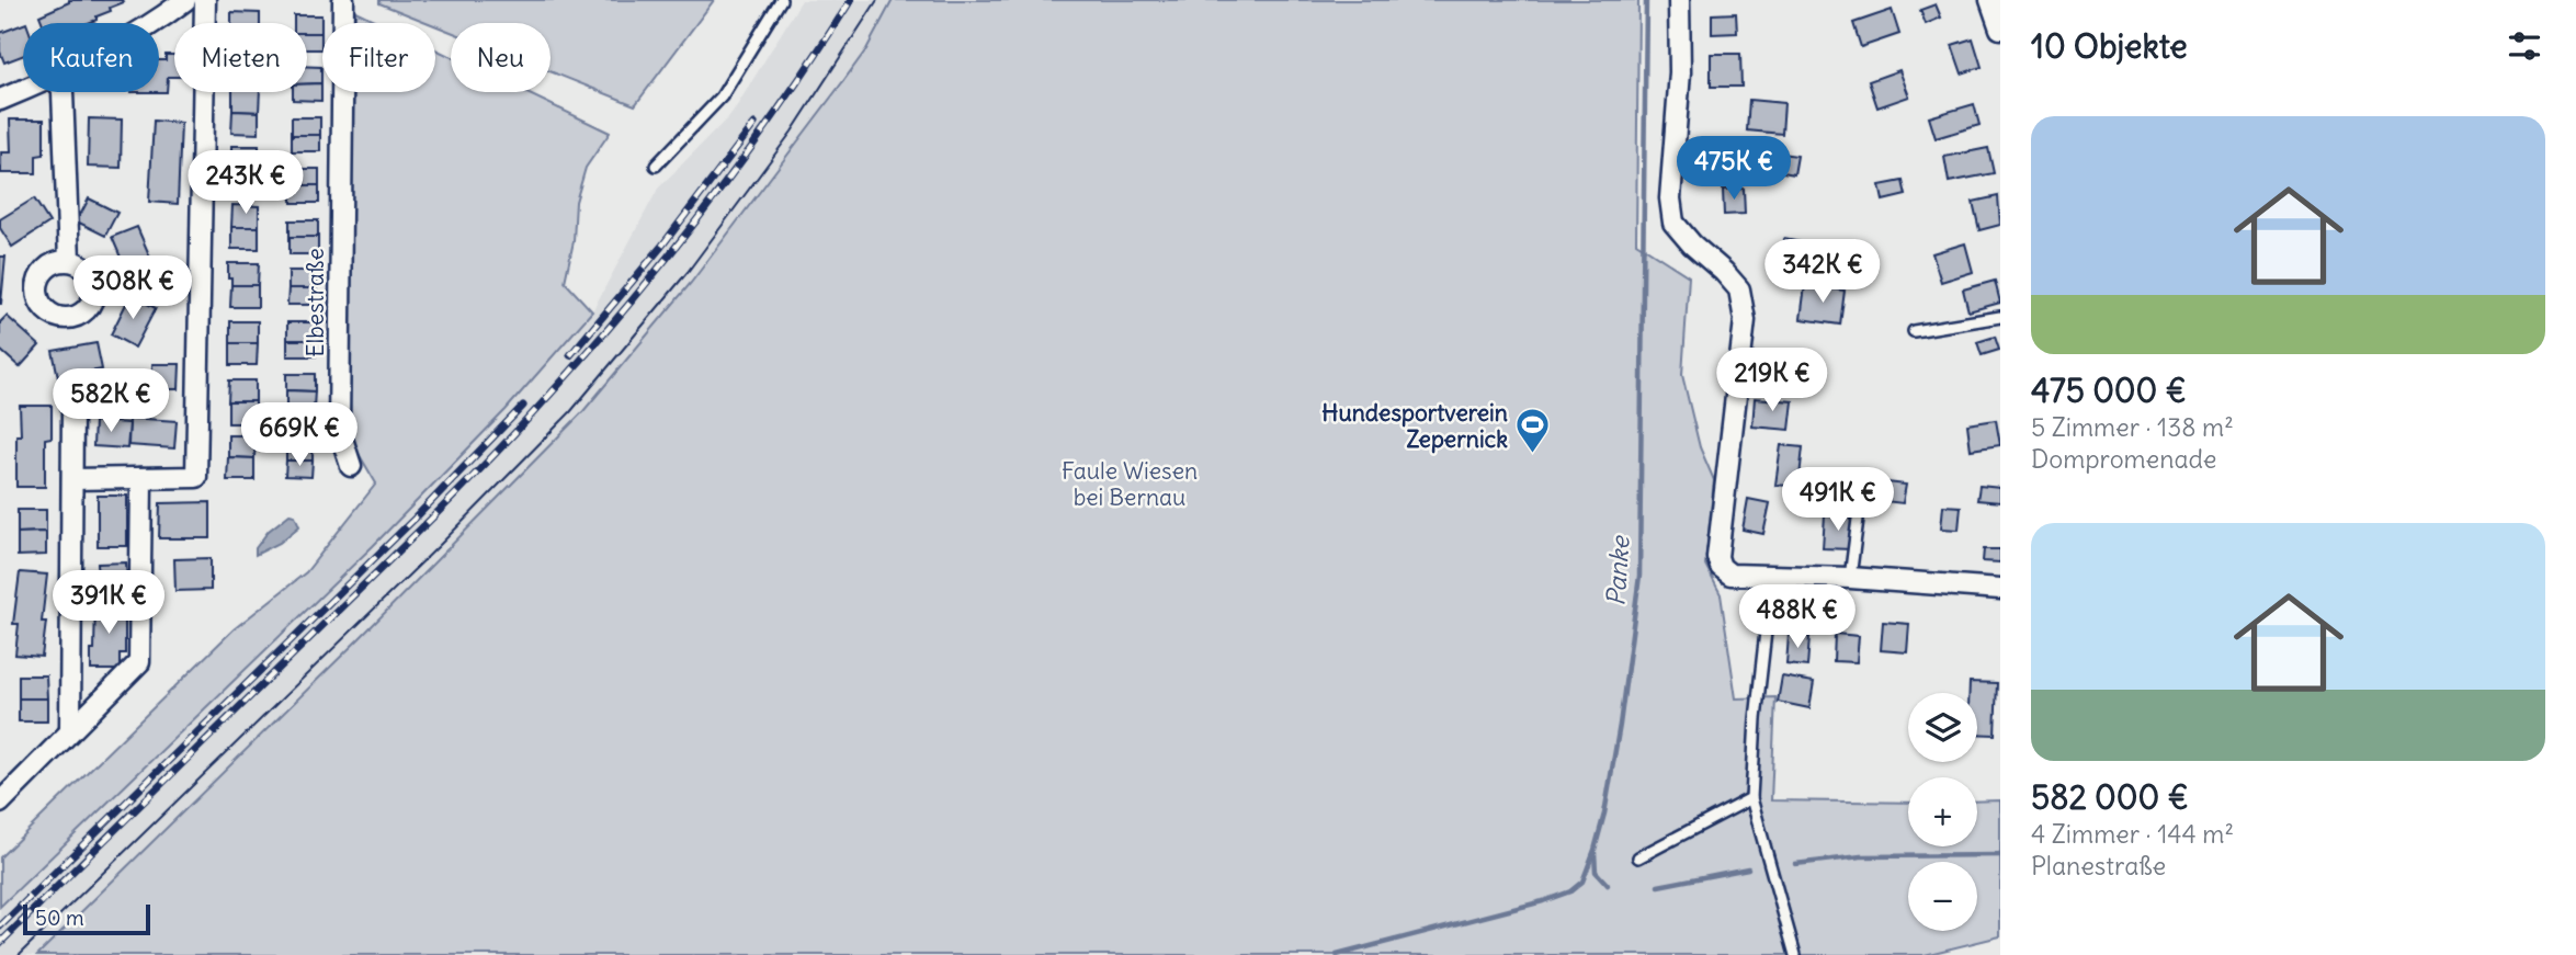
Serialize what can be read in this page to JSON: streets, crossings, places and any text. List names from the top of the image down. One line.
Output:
{"streets":{"street":["Elbestraße"]},"water":["Panke"],"parks":["Faule Wiesen bei Bernau"],"places":{"sports":["Hundesportverein Zepernick"]},"scale_bar":"50 m","page":{"heading":"10 Objekte","chip":["Kaufen","Mieten","Filter","Neu"],"list":[{"name":"475 000 €","note":"5 Zimmer · 138 m² · Dompromenade"},{"name":"582 000 €","note":"4 Zimmer · 144 m² · Planestraße"}],"price":["475K €","243K €","342K €","308K €","219K €","582K €","669K €","491K €","391K €","488K €"],"map_buttons":["+","−"],"scale":"50 m"}}
